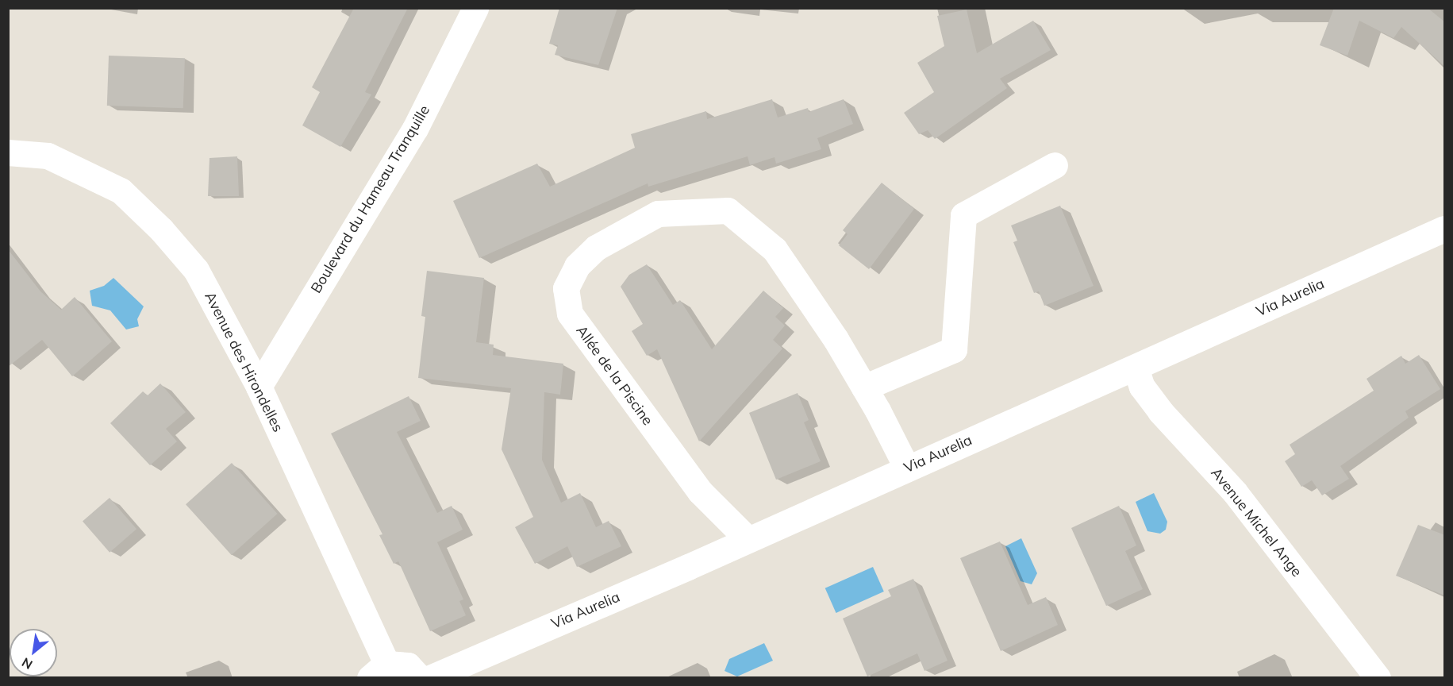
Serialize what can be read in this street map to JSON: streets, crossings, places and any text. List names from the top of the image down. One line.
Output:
{"streets":{"street":["Boulevard du Hameau Tranquille","Via Aurelia","Avenue des Hirondelles","Allée de la Piscine","Avenue Michel Ange"]},"crossings":[["Boulevard du Hameau Tranquille","Avenue des Hirondelles"],["Via Aurelia","Allée de la Piscine"],["Via Aurelia","Avenue Michel Ange"]],"north":"bottom left"}
